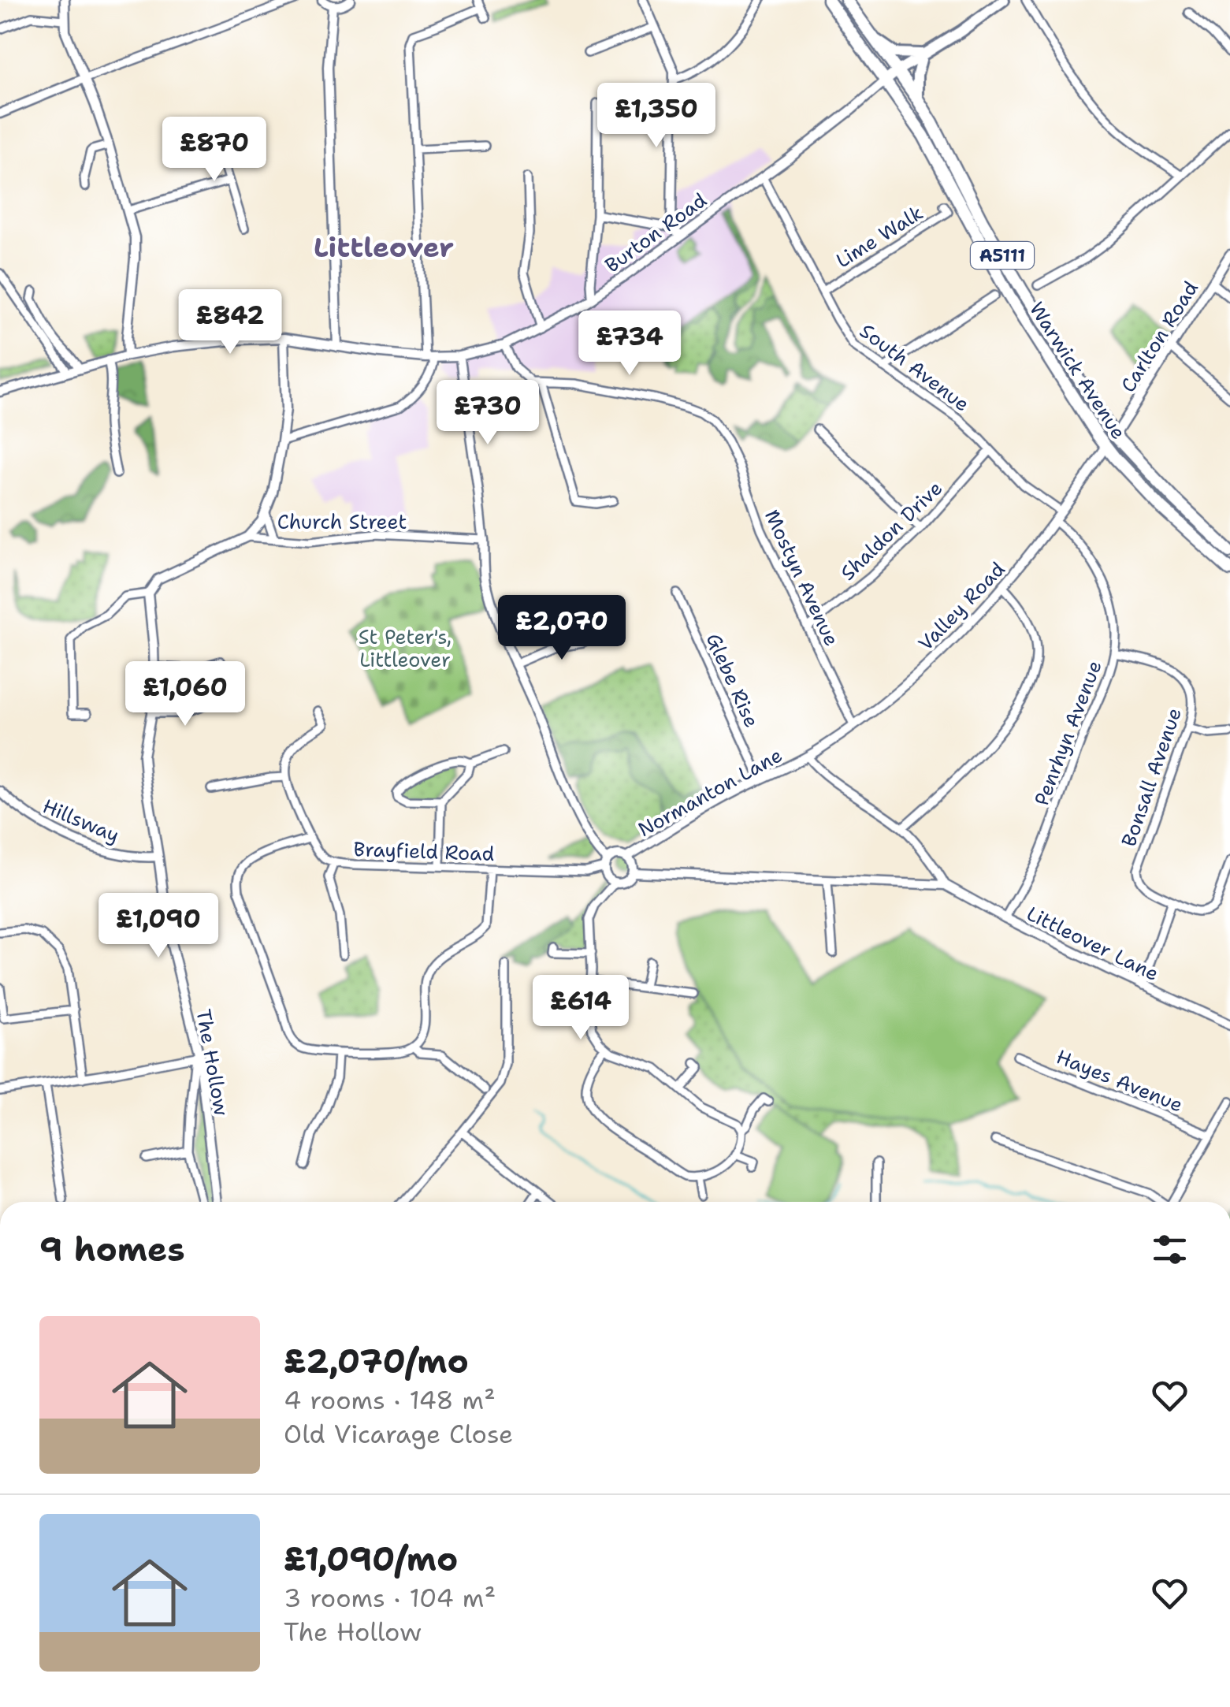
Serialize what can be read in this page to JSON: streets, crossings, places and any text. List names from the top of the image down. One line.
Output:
{"streets":{"highway":["A5111","Warwick Avenue"],"main road":["Burton Road"],"street":["Lime Walk","Carlton Road","South Avenue","Church Street","Shaldon Drive","Mostyn Avenue","Valley Road","Glebe Rise","Penrhyn Avenue","Bonsall Avenue","Normanton Lane","Hillsway","Brayfield Road","Littleover Lane","The Hollow","Hayes Avenue"]},"crossings":[["Burton Road","A5111"],["Burton Road","South Avenue"],["Burton Road","Warwick Avenue"],["Lime Walk","South Avenue"],["A5111","Warwick Avenue"],["Carlton Road","Warwick Avenue"],["South Avenue","Shaldon Drive"],["South Avenue","Valley Road"],["Warwick Avenue","Valley Road"],["Shaldon Drive","Mostyn Avenue"],["Mostyn Avenue","Valley Road"],["Valley Road","Penrhyn Avenue"],["Valley Road","Normanton Lane"],["Glebe Rise","Normanton Lane"],["Penrhyn Avenue","Bonsall Avenue"],["Penrhyn Avenue","Littleover Lane"],["Normanton Lane","Brayfield Road"],["Normanton Lane","Littleover Lane"],["Hillsway","The Hollow"]],"districts":["Littleover"],"parks":["St Peter's, Littleover"],"page":{"price":["£1,350","£870","£842","£734","£730","£2,070","£1,060","£1,090","£614"],"heading":"9 homes","list":[{"name":"£2,070/mo","note":"4 rooms · 148 m² · Old Vicarage Close"},{"name":"£1,090/mo","note":"3 rooms · 104 m² · The Hollow"}]}}
